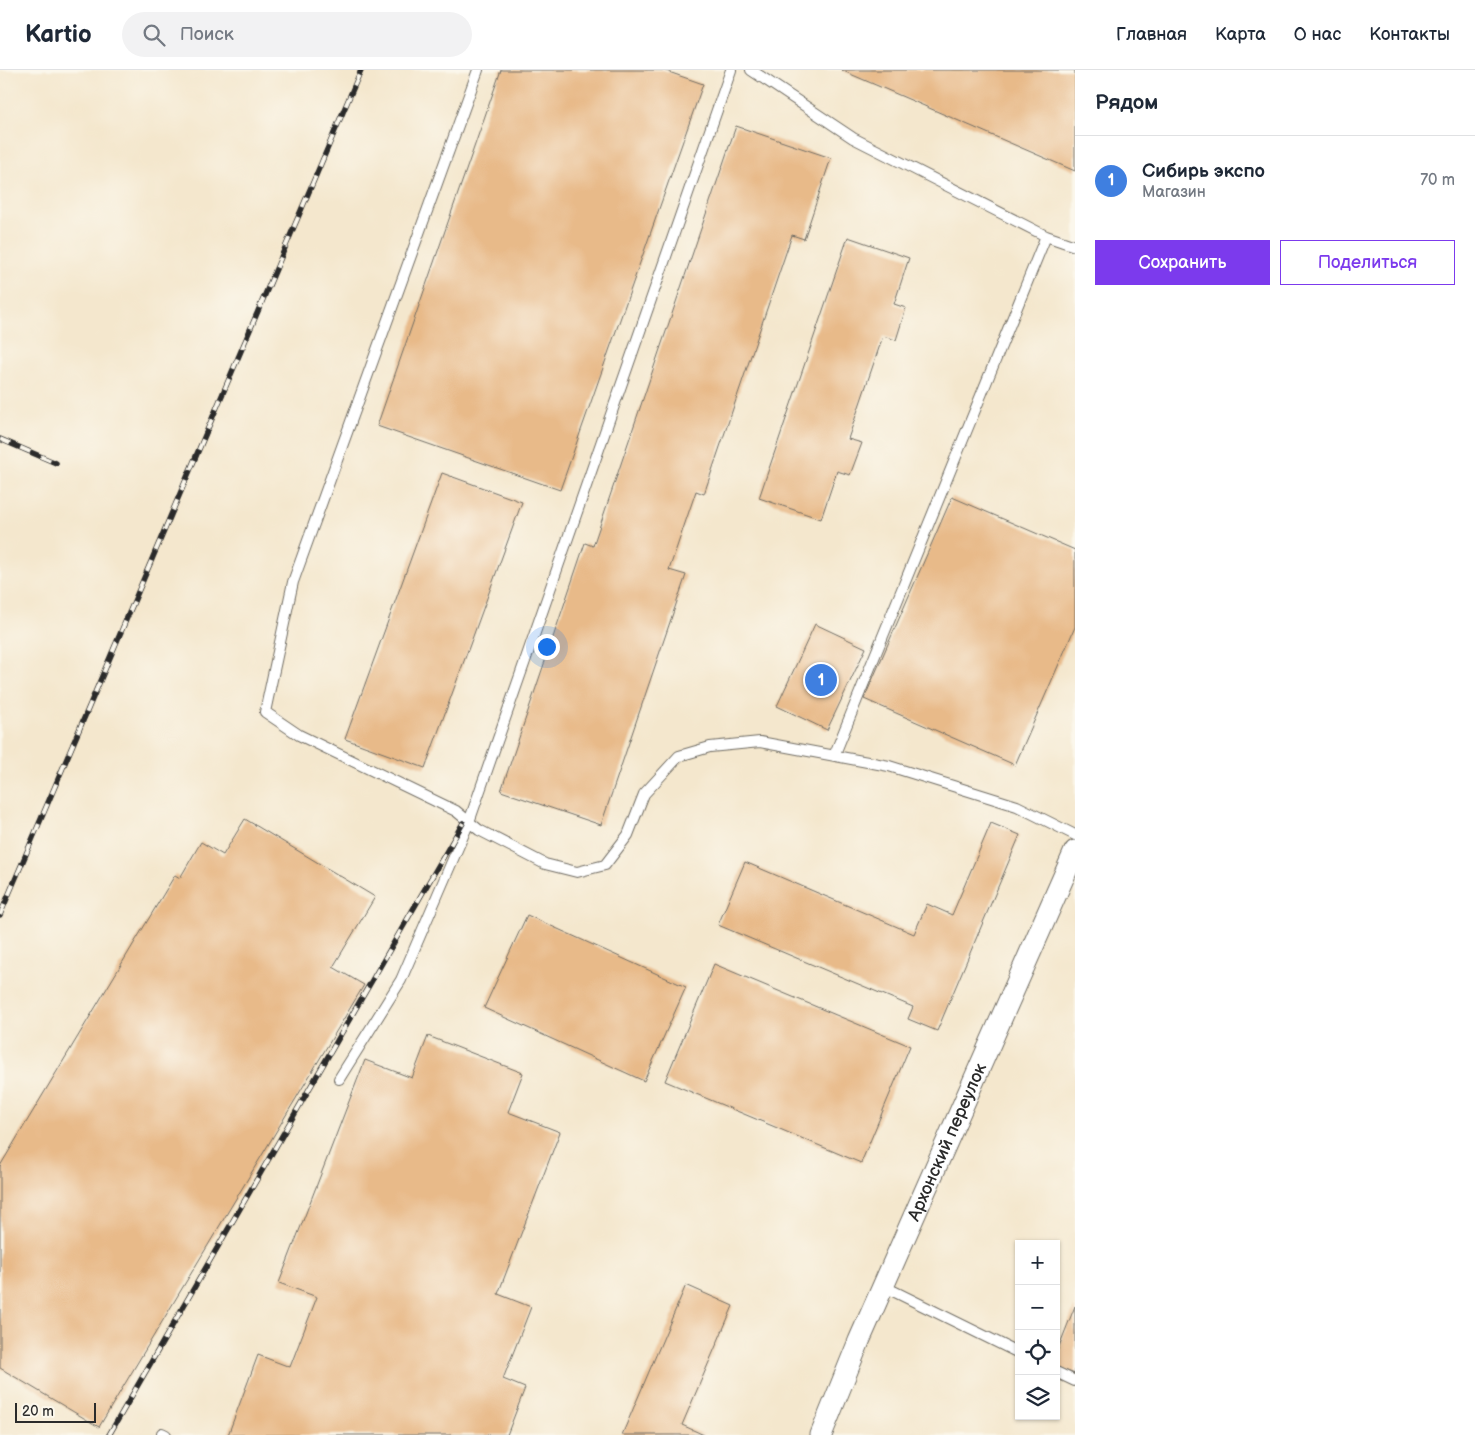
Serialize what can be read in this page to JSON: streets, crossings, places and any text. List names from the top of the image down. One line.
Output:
{"streets":{"street":["Архонский переулок"]},"scale_bar":"20 m","page":{"header":"Kartio","search":"Поиск","nav":["Главная","Карта","О нас","Контакты"],"heading":"Рядом","list":[{"mark":"1","name":"Сибирь экспо","note":"Магазин","value":"70 m"}],"buttons":["Сохранить","Поделиться"],"pins":"1","map_buttons":["+","−"],"scale":"20 m"}}
